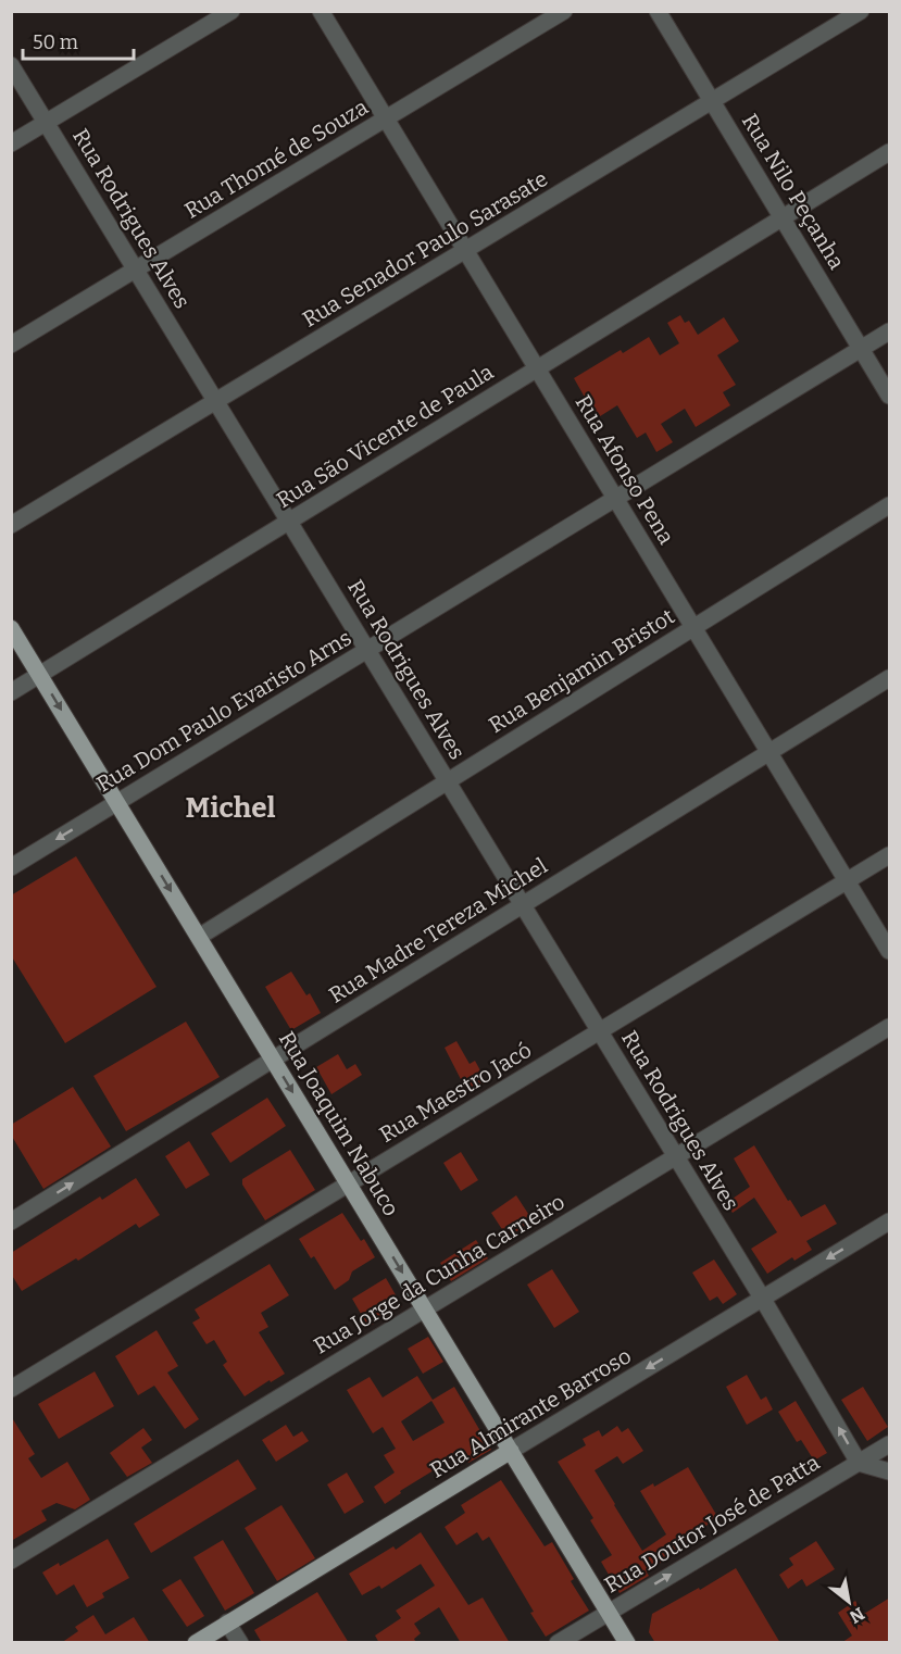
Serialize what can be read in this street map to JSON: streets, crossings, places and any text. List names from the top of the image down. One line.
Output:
{"streets":{"main road":["Rua Joaquim Nabuco","Rua Almirante Barroso"],"street":["Rua Thomé de Souza","Rua Nilo Peçanha","Rua Rodrigues Alves","Rua Senador Paulo Sarasate","Rua São Vicente de Paula","Rua Afonso Pena","Rua Benjamin Bristot","Rua Dom Paulo Evaristo Arns","Rua Madre Tereza Michel","Rua Maestro Jacó","Rua Jorge da Cunha Carneiro","Rua Doutor José de Patta"]},"crossings":[["Rua Thomé de Souza","Rua Rodrigues Alves"],["Rua Thomé de Souza","Rua Afonso Pena"],["Rua Nilo Peçanha","Rua Senador Paulo Sarasate"],["Rua Nilo Peçanha","Rua São Vicente de Paula"],["Rua Nilo Peçanha","Rua Dom Paulo Evaristo Arns"],["Rua Rodrigues Alves","Rua Senador Paulo Sarasate"],["Rua Rodrigues Alves","Rua São Vicente de Paula"],["Rua Rodrigues Alves","Rua Benjamin Bristot"],["Rua Rodrigues Alves","Rua Dom Paulo Evaristo Arns"],["Rua Rodrigues Alves","Rua Madre Tereza Michel"],["Rua Rodrigues Alves","Rua Maestro Jacó"],["Rua Rodrigues Alves","Rua Jorge da Cunha Carneiro"],["Rua Rodrigues Alves","Rua Almirante Barroso"],["Rua Rodrigues Alves","Rua Doutor José de Patta"],["Rua Senador Paulo Sarasate","Rua Afonso Pena"],["Rua São Vicente de Paula","Rua Afonso Pena"],["Rua São Vicente de Paula","Rua Joaquim Nabuco"],["Rua Afonso Pena","Rua Benjamin Bristot"],["Rua Afonso Pena","Rua Dom Paulo Evaristo Arns"],["Rua Afonso Pena","Rua Madre Tereza Michel"],["Rua Afonso Pena","Rua Maestro Jacó"],["Rua Benjamin Bristot","Rua Joaquim Nabuco"],["Rua Dom Paulo Evaristo Arns","Rua Joaquim Nabuco"],["Rua Madre Tereza Michel","Rua Joaquim Nabuco"],["Rua Maestro Jacó","Rua Joaquim Nabuco"],["Rua Joaquim Nabuco","Rua Jorge da Cunha Carneiro"],["Rua Joaquim Nabuco","Rua Almirante Barroso"],["Rua Joaquim Nabuco","Rua Doutor José de Patta"]],"one_way":["Rua Joaquim Nabuco","Rua Almirante Barroso","Rua Doutor José de Patta"],"districts":["Michel"],"scale_bar":"50 m","north":"bottom right"}
